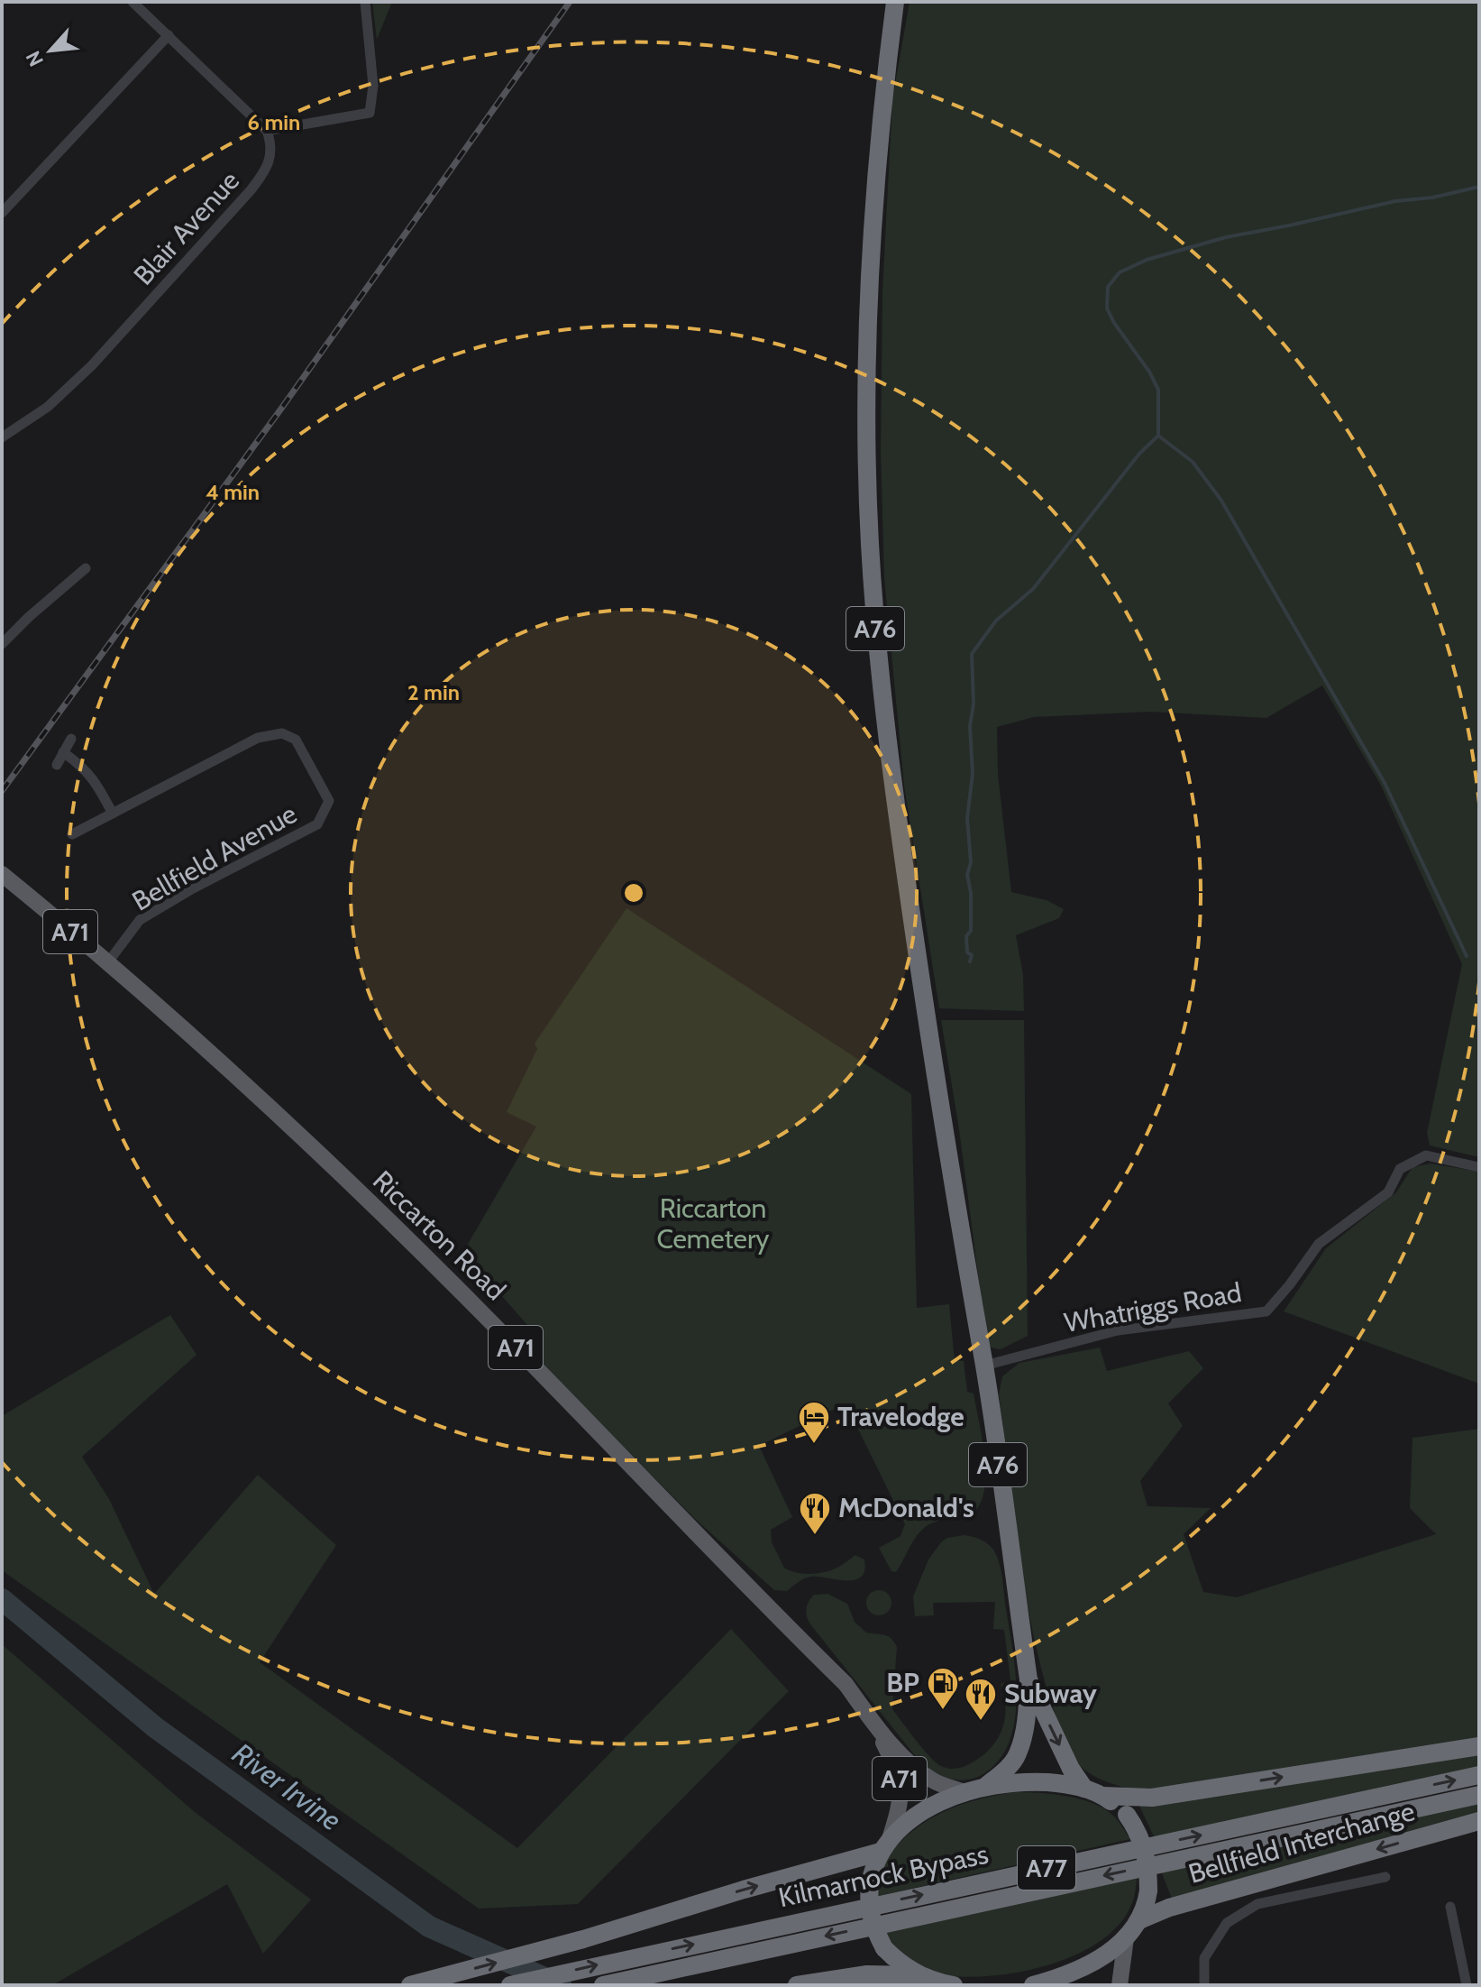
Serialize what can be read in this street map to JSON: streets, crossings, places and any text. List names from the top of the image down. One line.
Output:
{"streets":{"highway":["A76","Bellfield Interchange","A77","Kilmarnock Bypass"],"main road":["A71","Riccarton Road"],"street":["Blair Avenue","Bellfield Avenue","Whatriggs Road"]},"crossings":[["A76","Riccarton Road"],["A76","Whatriggs Road"],["A76","Bellfield Interchange"],["Bellfield Avenue","Riccarton Road"]],"water":["River Irvine"],"parks":["Riccarton Cemetery"],"places":{"hotel":["Travelodge"],"restaurant":["McDonald's","Subway"],"fuel station":["BP"]},"north":"bottom left","rings":["6 min","4 min","2 min"]}
